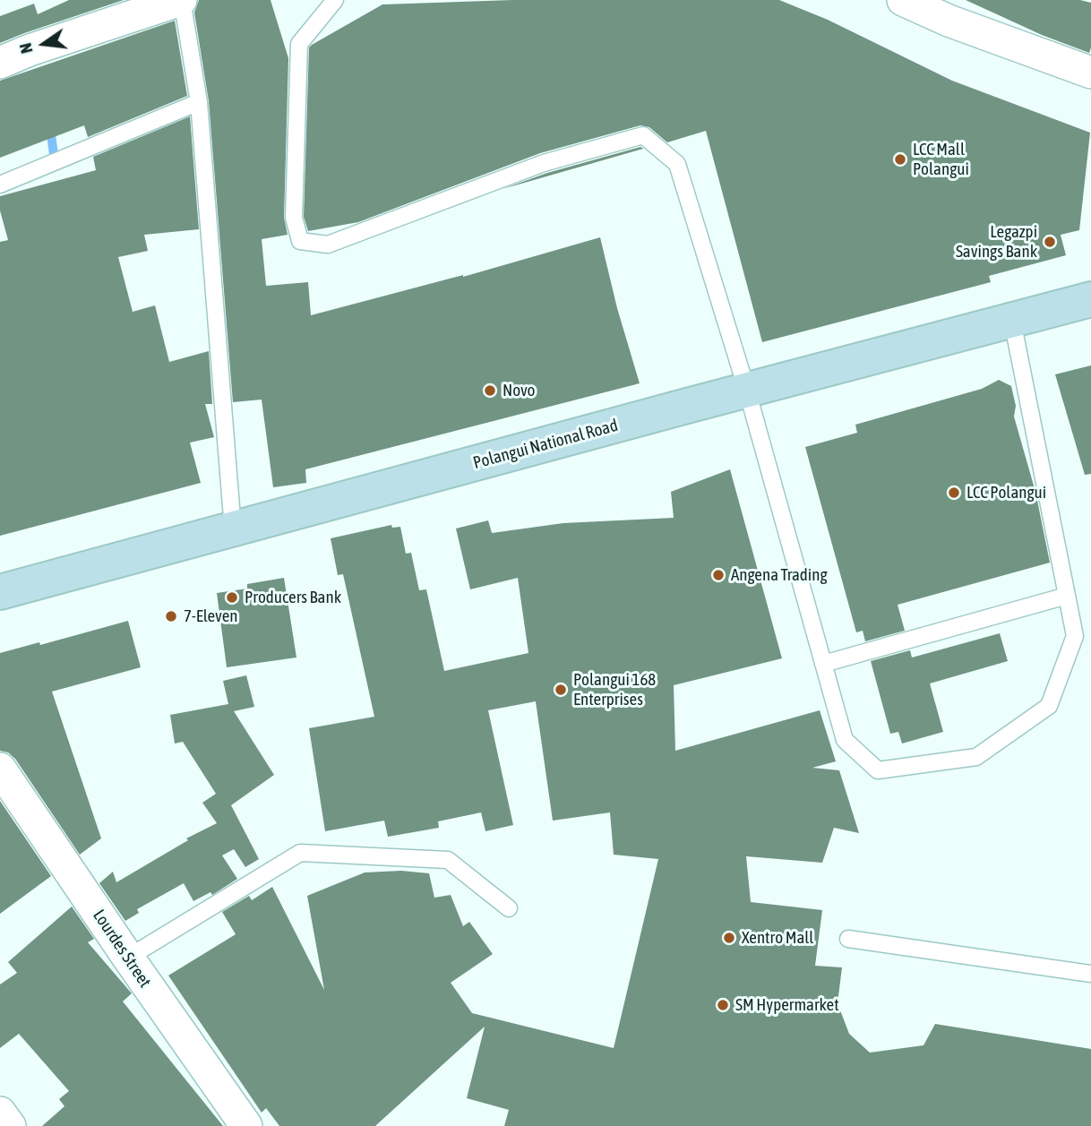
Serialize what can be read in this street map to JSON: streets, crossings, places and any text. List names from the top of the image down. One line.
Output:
{"streets":{"main road":["Polangui National Road"],"street":["Lourdes Street"]},"places":["LCC Mall Polangui","Legazpi Savings Bank","Novo","LCC Polangui","Angena Trading","Producers Bank","7-Eleven","Polangui 168 Enterprises","Xentro Mall","SM Hypermarket"],"north":"left"}
